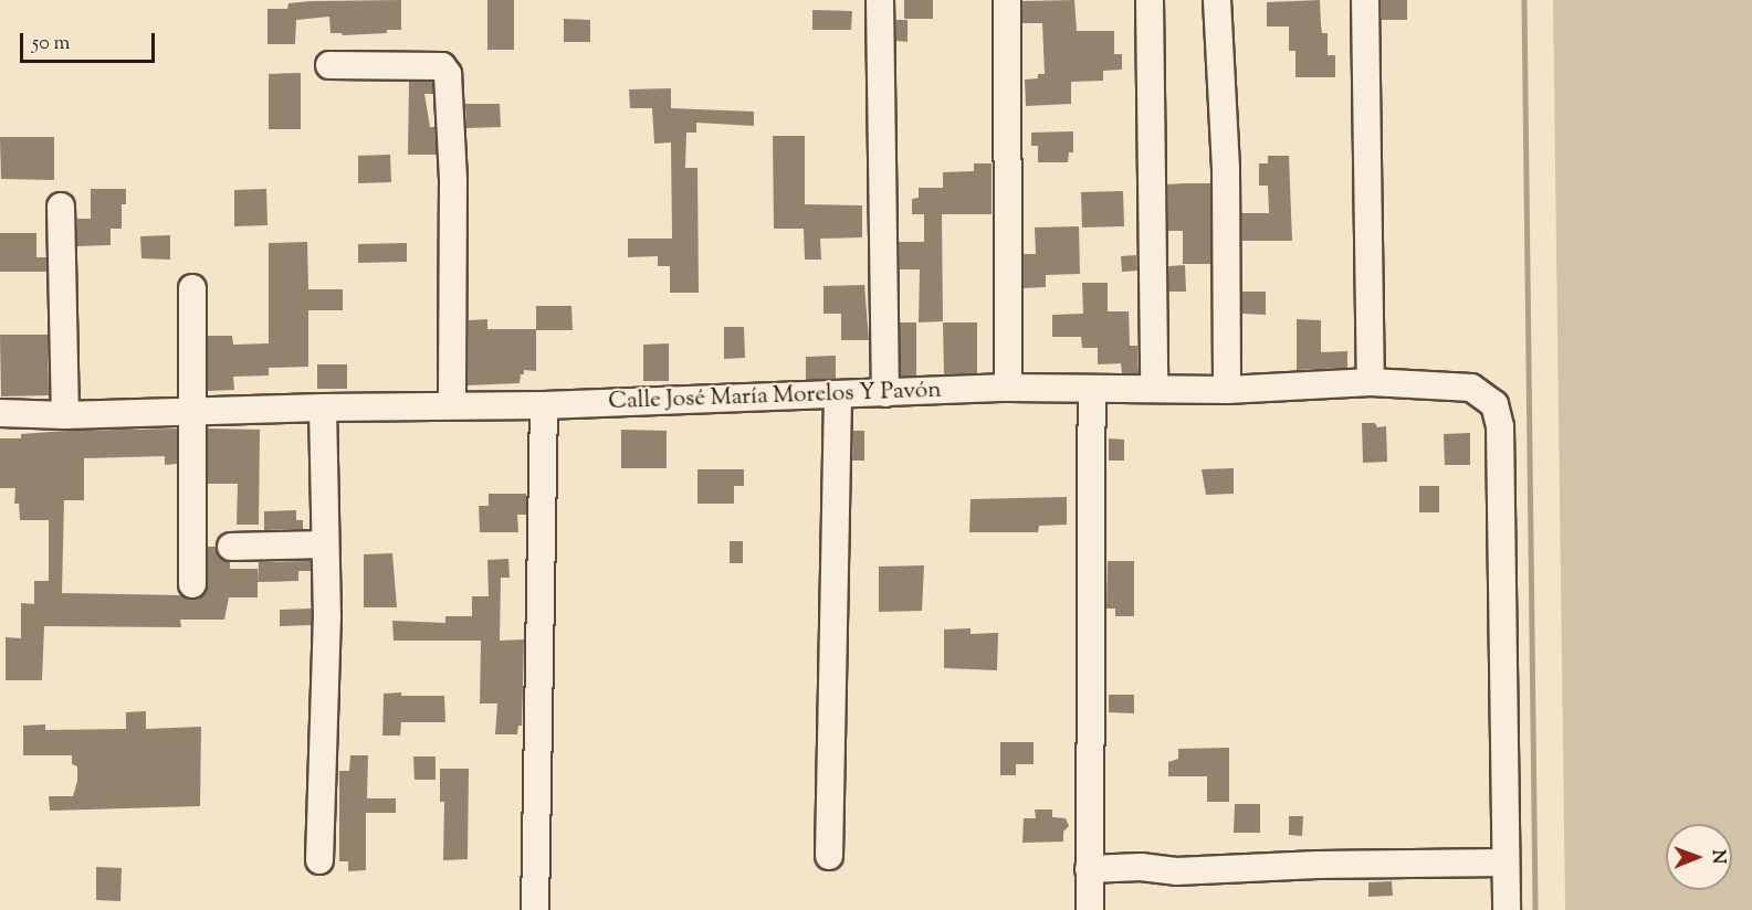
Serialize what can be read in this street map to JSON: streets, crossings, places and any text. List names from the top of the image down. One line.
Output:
{"streets":{"street":["Calle José María Morelos Y Pavón"]},"scale_bar":"50 m","north":"right"}
